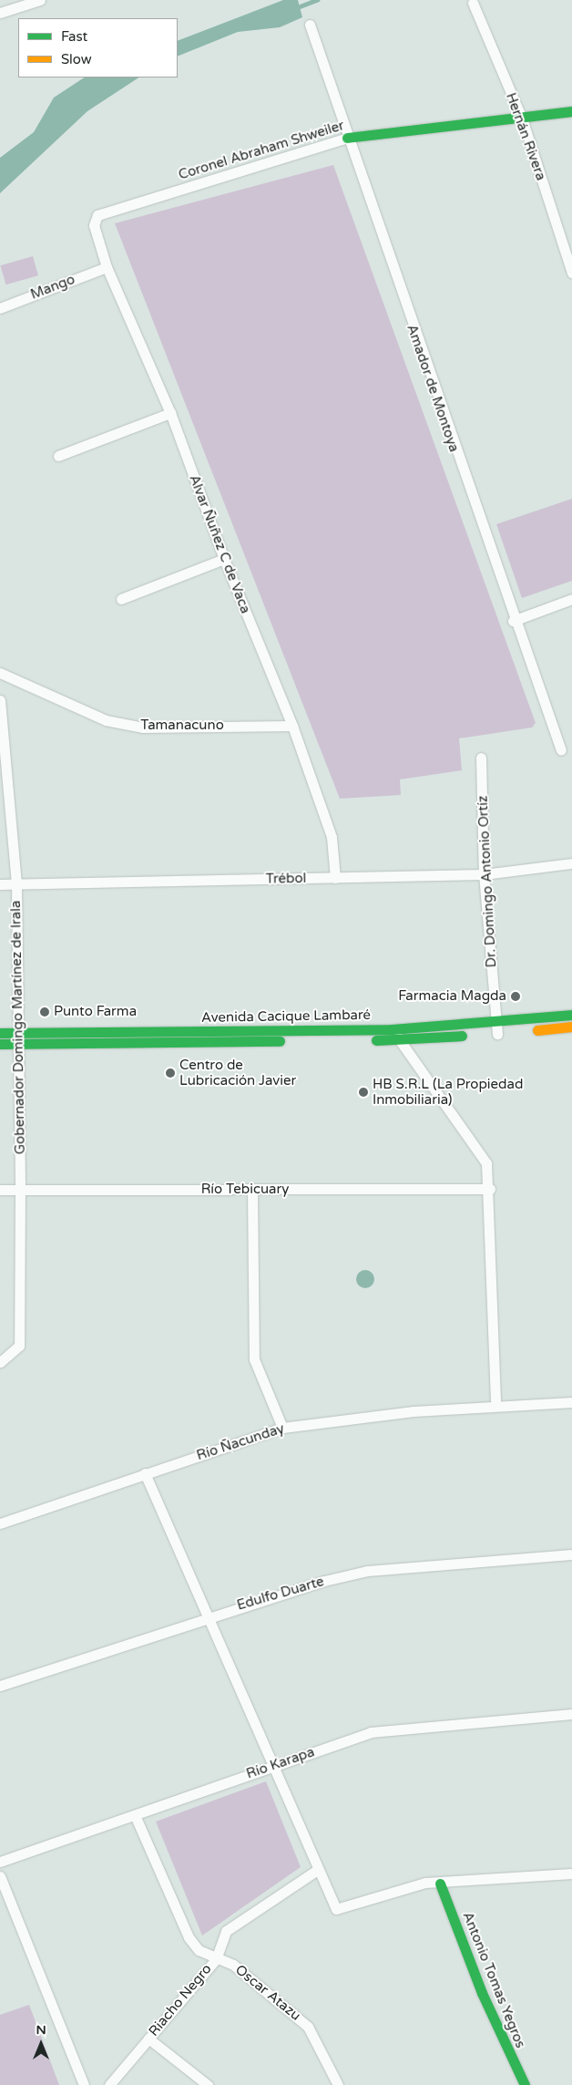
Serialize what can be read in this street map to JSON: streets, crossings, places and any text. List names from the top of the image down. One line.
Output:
{"streets":{"main road":["Coronel Abraham Shweiler","Avenida Cacique Lambaré","Antonio Tomas Yegros"],"street":["Hernán Rivera","Mango","Amador de Montoya","Alvar Ñuñez C de Vaca","Tamanacuno","Trébol","Dr. Domingo Antonio Ortíz","Gobernador Domingo Martínez de Irala","Río Tebicuary","Río Ñacunday","Edulfo Duarte","Río Karapa","Oscar Atazu","Riacho Negro"]},"crossings":[["Hernán Rivera","Coronel Abraham Shweiler"],["Coronel Abraham Shweiler","Amador de Montoya"],["Coronel Abraham Shweiler","Alvar Ñuñez C de Vaca"],["Mango","Alvar Ñuñez C de Vaca"],["Alvar Ñuñez C de Vaca","Tamanacuno"],["Alvar Ñuñez C de Vaca","Trébol"],["Trébol","Dr. Domingo Antonio Ortíz"],["Trébol","Gobernador Domingo Martínez de Irala"],["Dr. Domingo Antonio Ortíz","Avenida Cacique Lambaré"],["Avenida Cacique Lambaré","Gobernador Domingo Martínez de Irala"],["Gobernador Domingo Martínez de Irala","Río Tebicuary"],["Río Karapa","Oscar Atazu"],["Oscar Atazu","Riacho Negro"]],"places":["Farmacia Magda","Punto Farma","Centro de Lubricación Javier","HB S.R.L (La Propiedad Inmobiliaria)"],"legend":["Fast","Slow"],"north":"top"}
